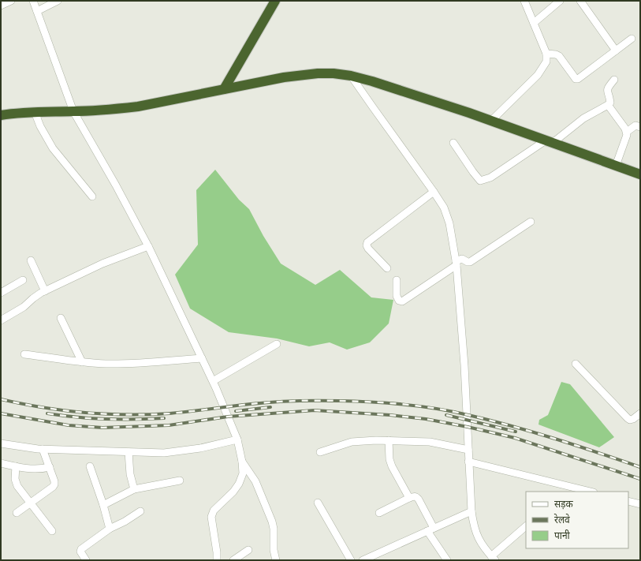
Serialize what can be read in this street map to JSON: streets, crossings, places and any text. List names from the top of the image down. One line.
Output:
{"legend":["सड़क","रेलवे","पानी"]}
